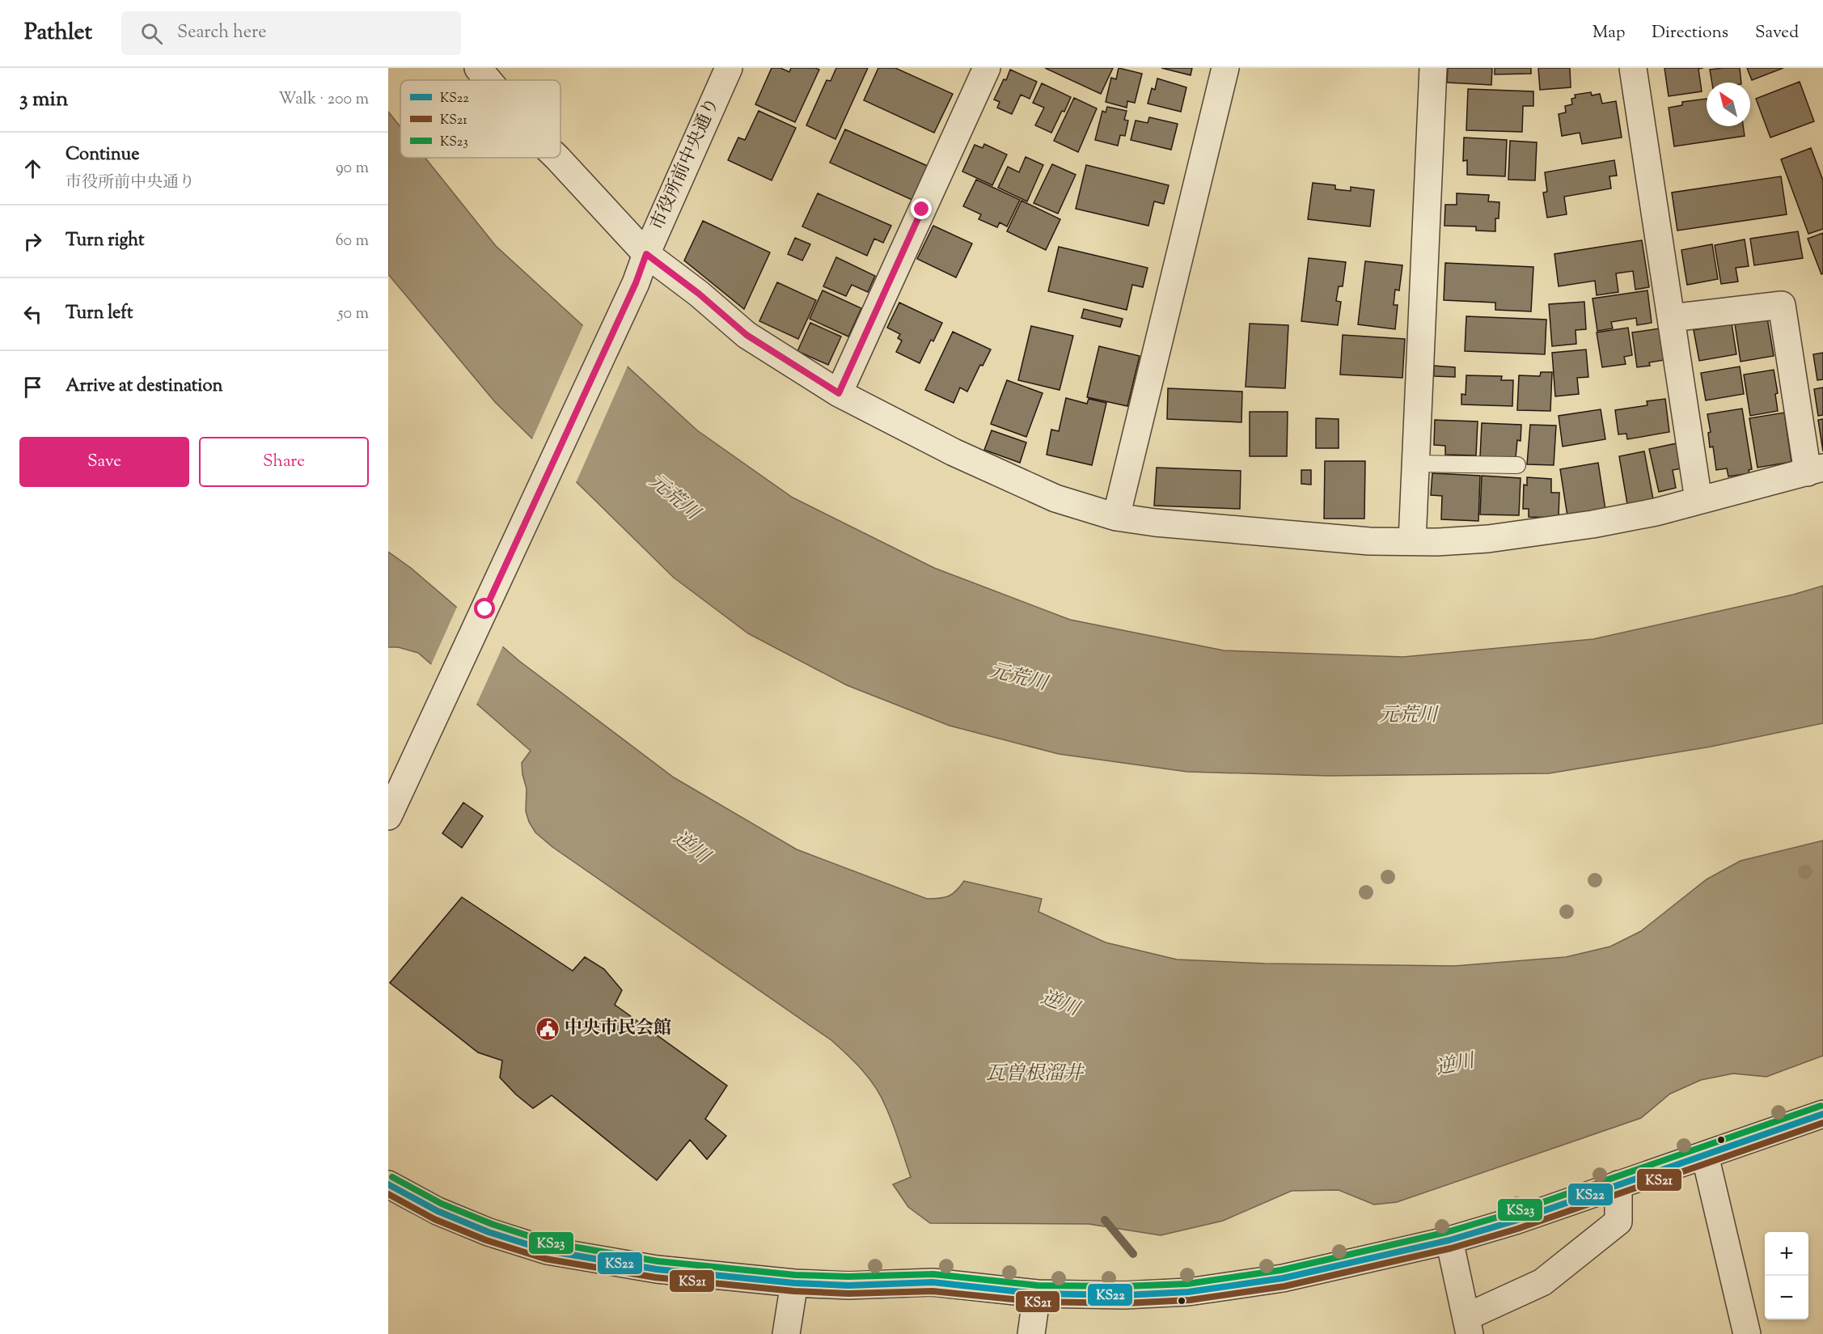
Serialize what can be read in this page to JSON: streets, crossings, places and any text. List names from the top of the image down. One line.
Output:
{"streets":{"street":["市役所前中央通り"]},"water":["元荒川","逆川","瓦曽根溜井"],"places":{"public building":["中央市民会館"]},"lines":["transit line KS23","transit line KS22","transit line KS21"],"legend":["KS22","KS21","KS23"],"north":"top left","page":{"header":"Pathlet","search":"Search here","nav":["Map","Directions","Saved"],"heading":["3 min","Walk · 200 m"],"list":[["Continue","市役所前中央通り","90 m"],["Turn right","60 m"],["Turn left","50 m"],"Arrive at destination"],"buttons":["Save","Share"],"map_buttons":["+","−"]}}
